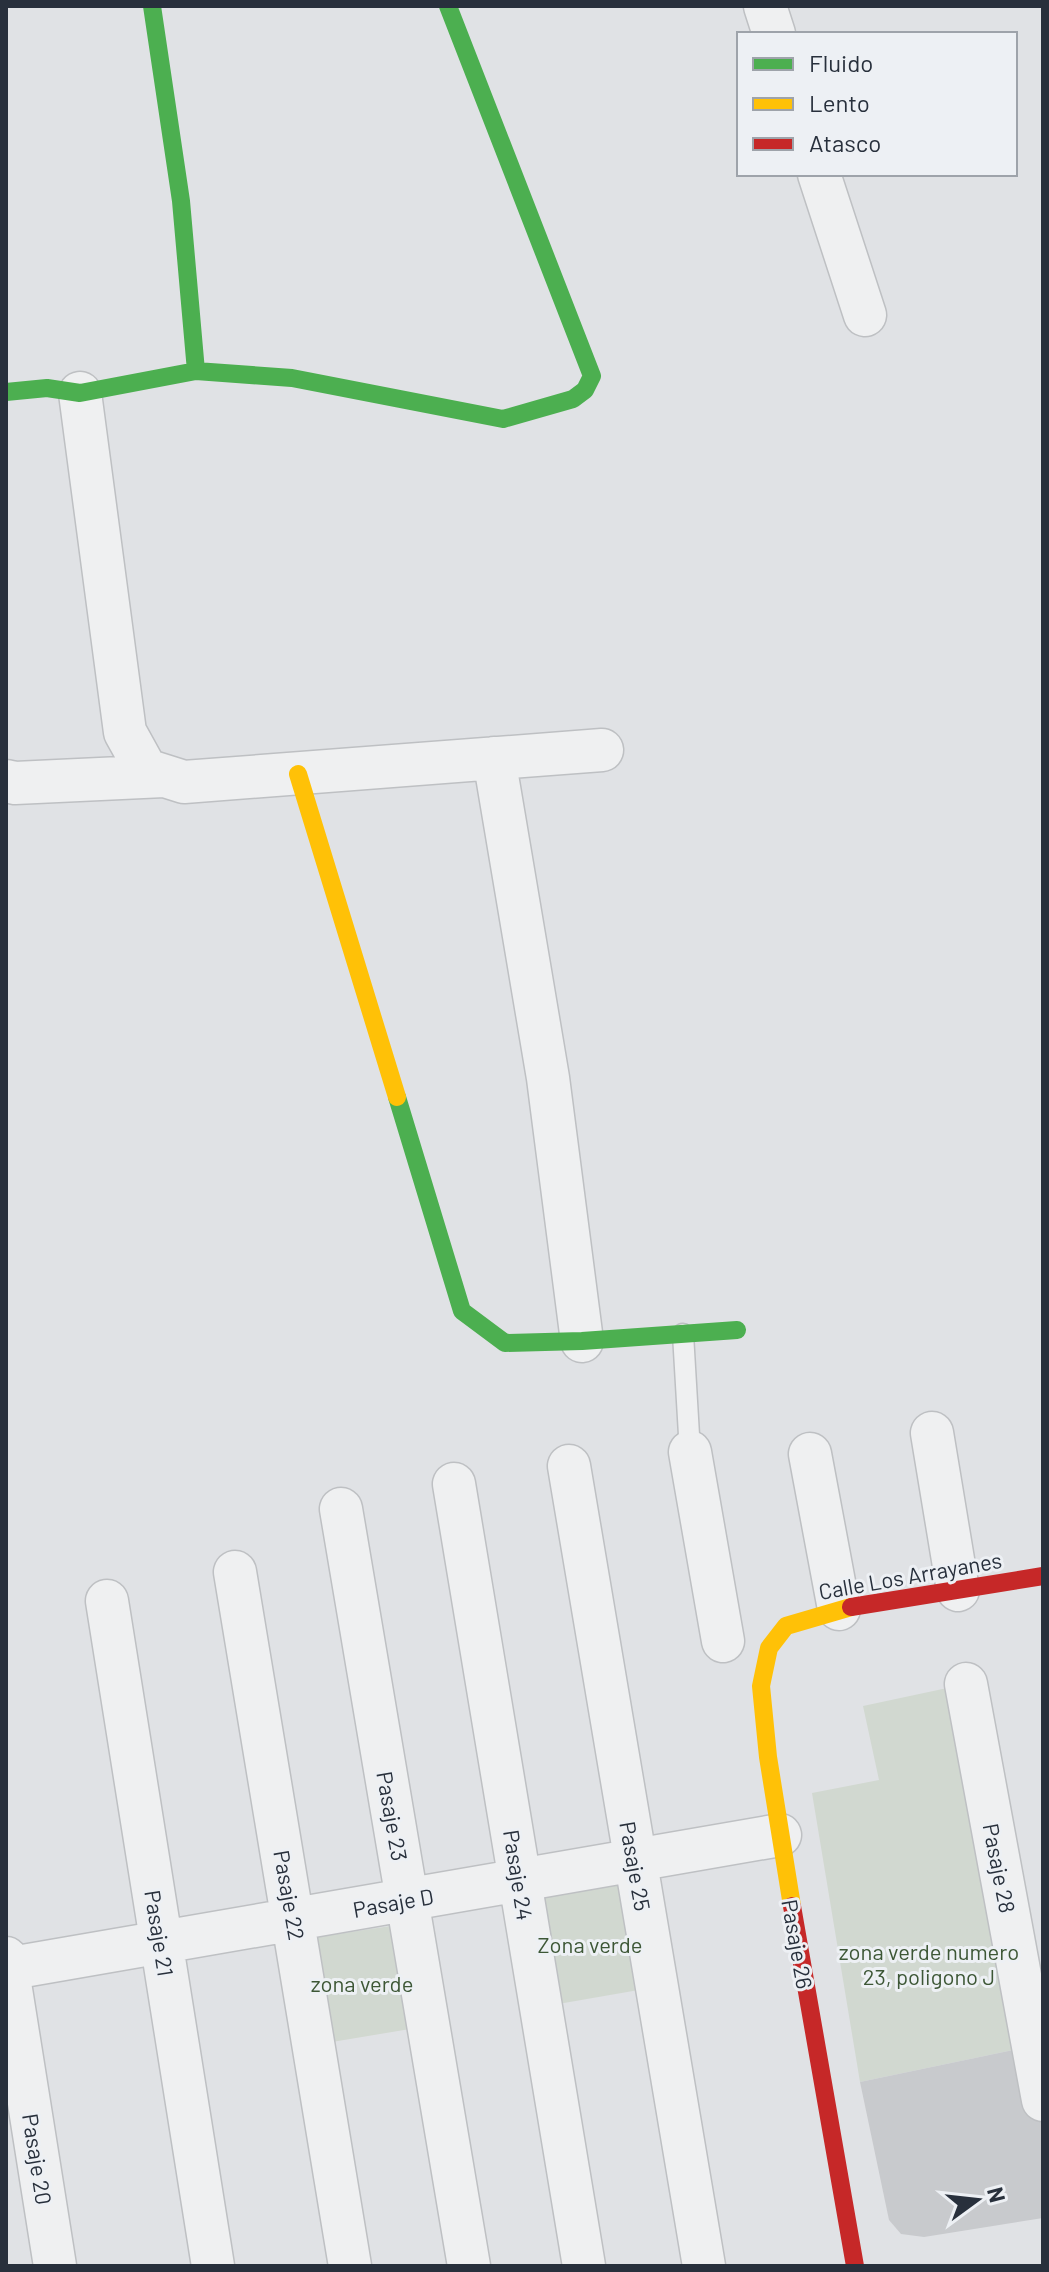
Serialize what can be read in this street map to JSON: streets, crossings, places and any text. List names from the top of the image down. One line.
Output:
{"streets":{"street":["Calle Los Arrayanes","Pasaje 23","Pasaje 25","Pasaje 28","Pasaje 24","Pasaje 22","Pasaje D","Pasaje 21","Pasaje 26","Pasaje 20"]},"crossings":[["Calle Los Arrayanes","Pasaje 26"],["Pasaje 23","Pasaje D"],["Pasaje 25","Pasaje D"],["Pasaje 24","Pasaje D"],["Pasaje 22","Pasaje D"],["Pasaje D","Pasaje 21"],["Pasaje D","Pasaje 26"],["Pasaje D","Pasaje 20"]],"parks":["Zona verde","zona verde numero 23, poligono J","zona verde"],"legend":["Fluido","Lento","Atasco"],"north":"right"}
